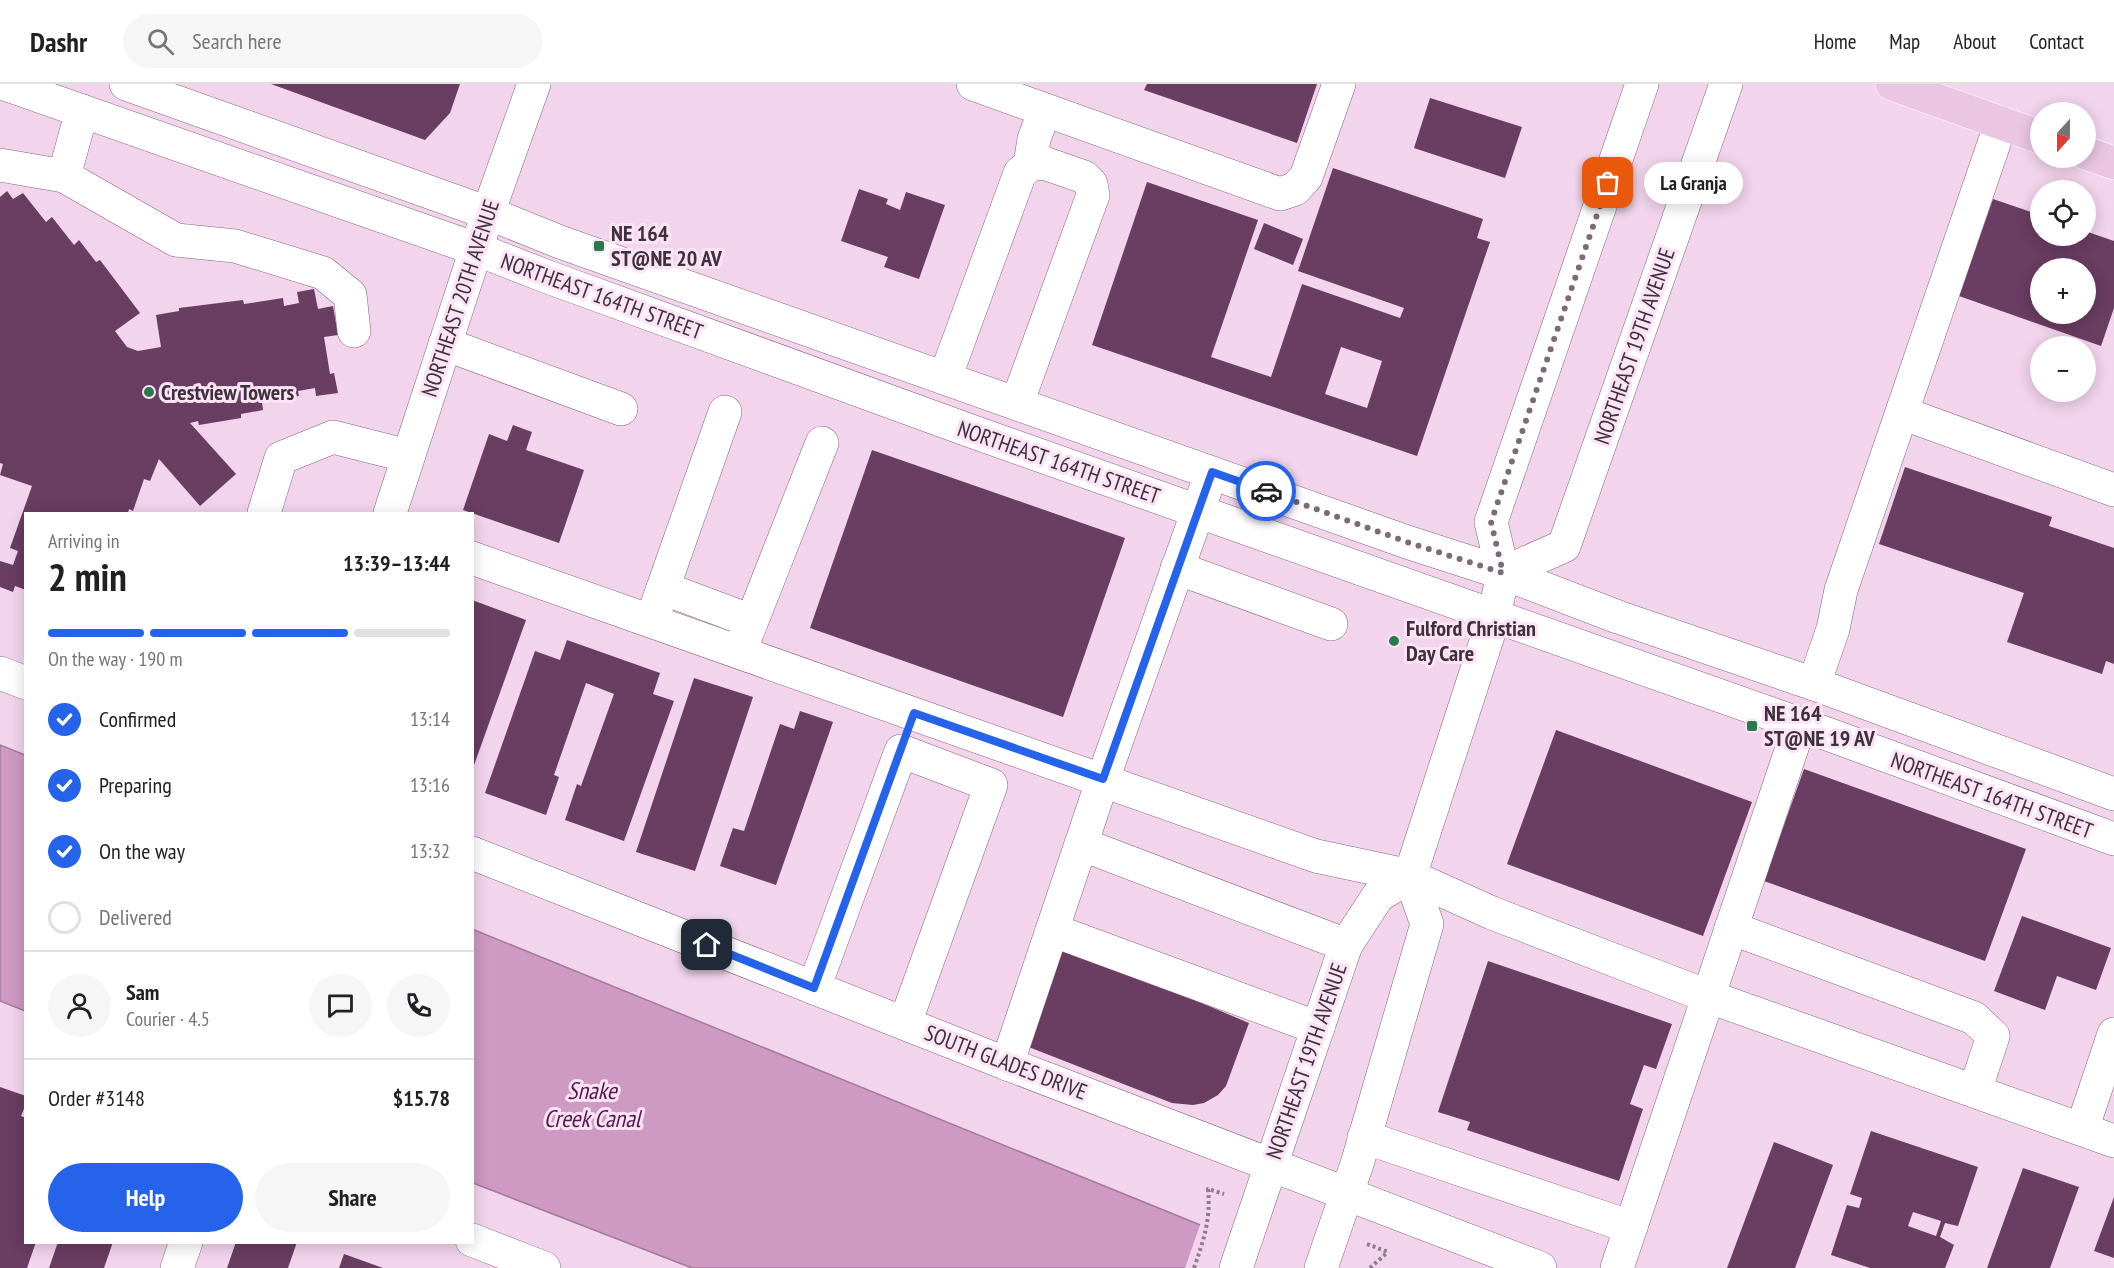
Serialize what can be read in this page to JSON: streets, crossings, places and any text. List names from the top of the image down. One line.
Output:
{"streets":{"street":["NORTHEAST 164TH STREET","NORTHEAST 20TH AVENUE","NORTHEAST 19TH AVENUE","SOUTH GLADES DRIVE"]},"crossings":[["NORTHEAST 164TH STREET","NORTHEAST 20TH AVENUE"],["NORTHEAST 164TH STREET","NORTHEAST 19TH AVENUE"],["NORTHEAST 19TH AVENUE","SOUTH GLADES DRIVE"]],"water":["Snake Creek Canal"],"places":{"other":["La Granja","Crestview Towers","Fulford Christian Day Care"],"transit":["NE 164 ST@NE 20 AV","NE 164 ST@NE 19 AV"]},"north":"bottom","page":{"header":"Dashr","search":"Search here","nav":["Home","Map","About","Contact"],"map_buttons":["+","−"],"bubble":"La Granja","heading":["2 min","Arriving in","13:39–13:44"],"panel":["Sam","Courier · 4.5","Order #3148","$15.78"],"bar":"On the way · 190 m","list":[["Confirmed","13:14"],["Preparing","13:16"],["On the way","13:32"],"Delivered"],"buttons":["Help","Share"]}}
